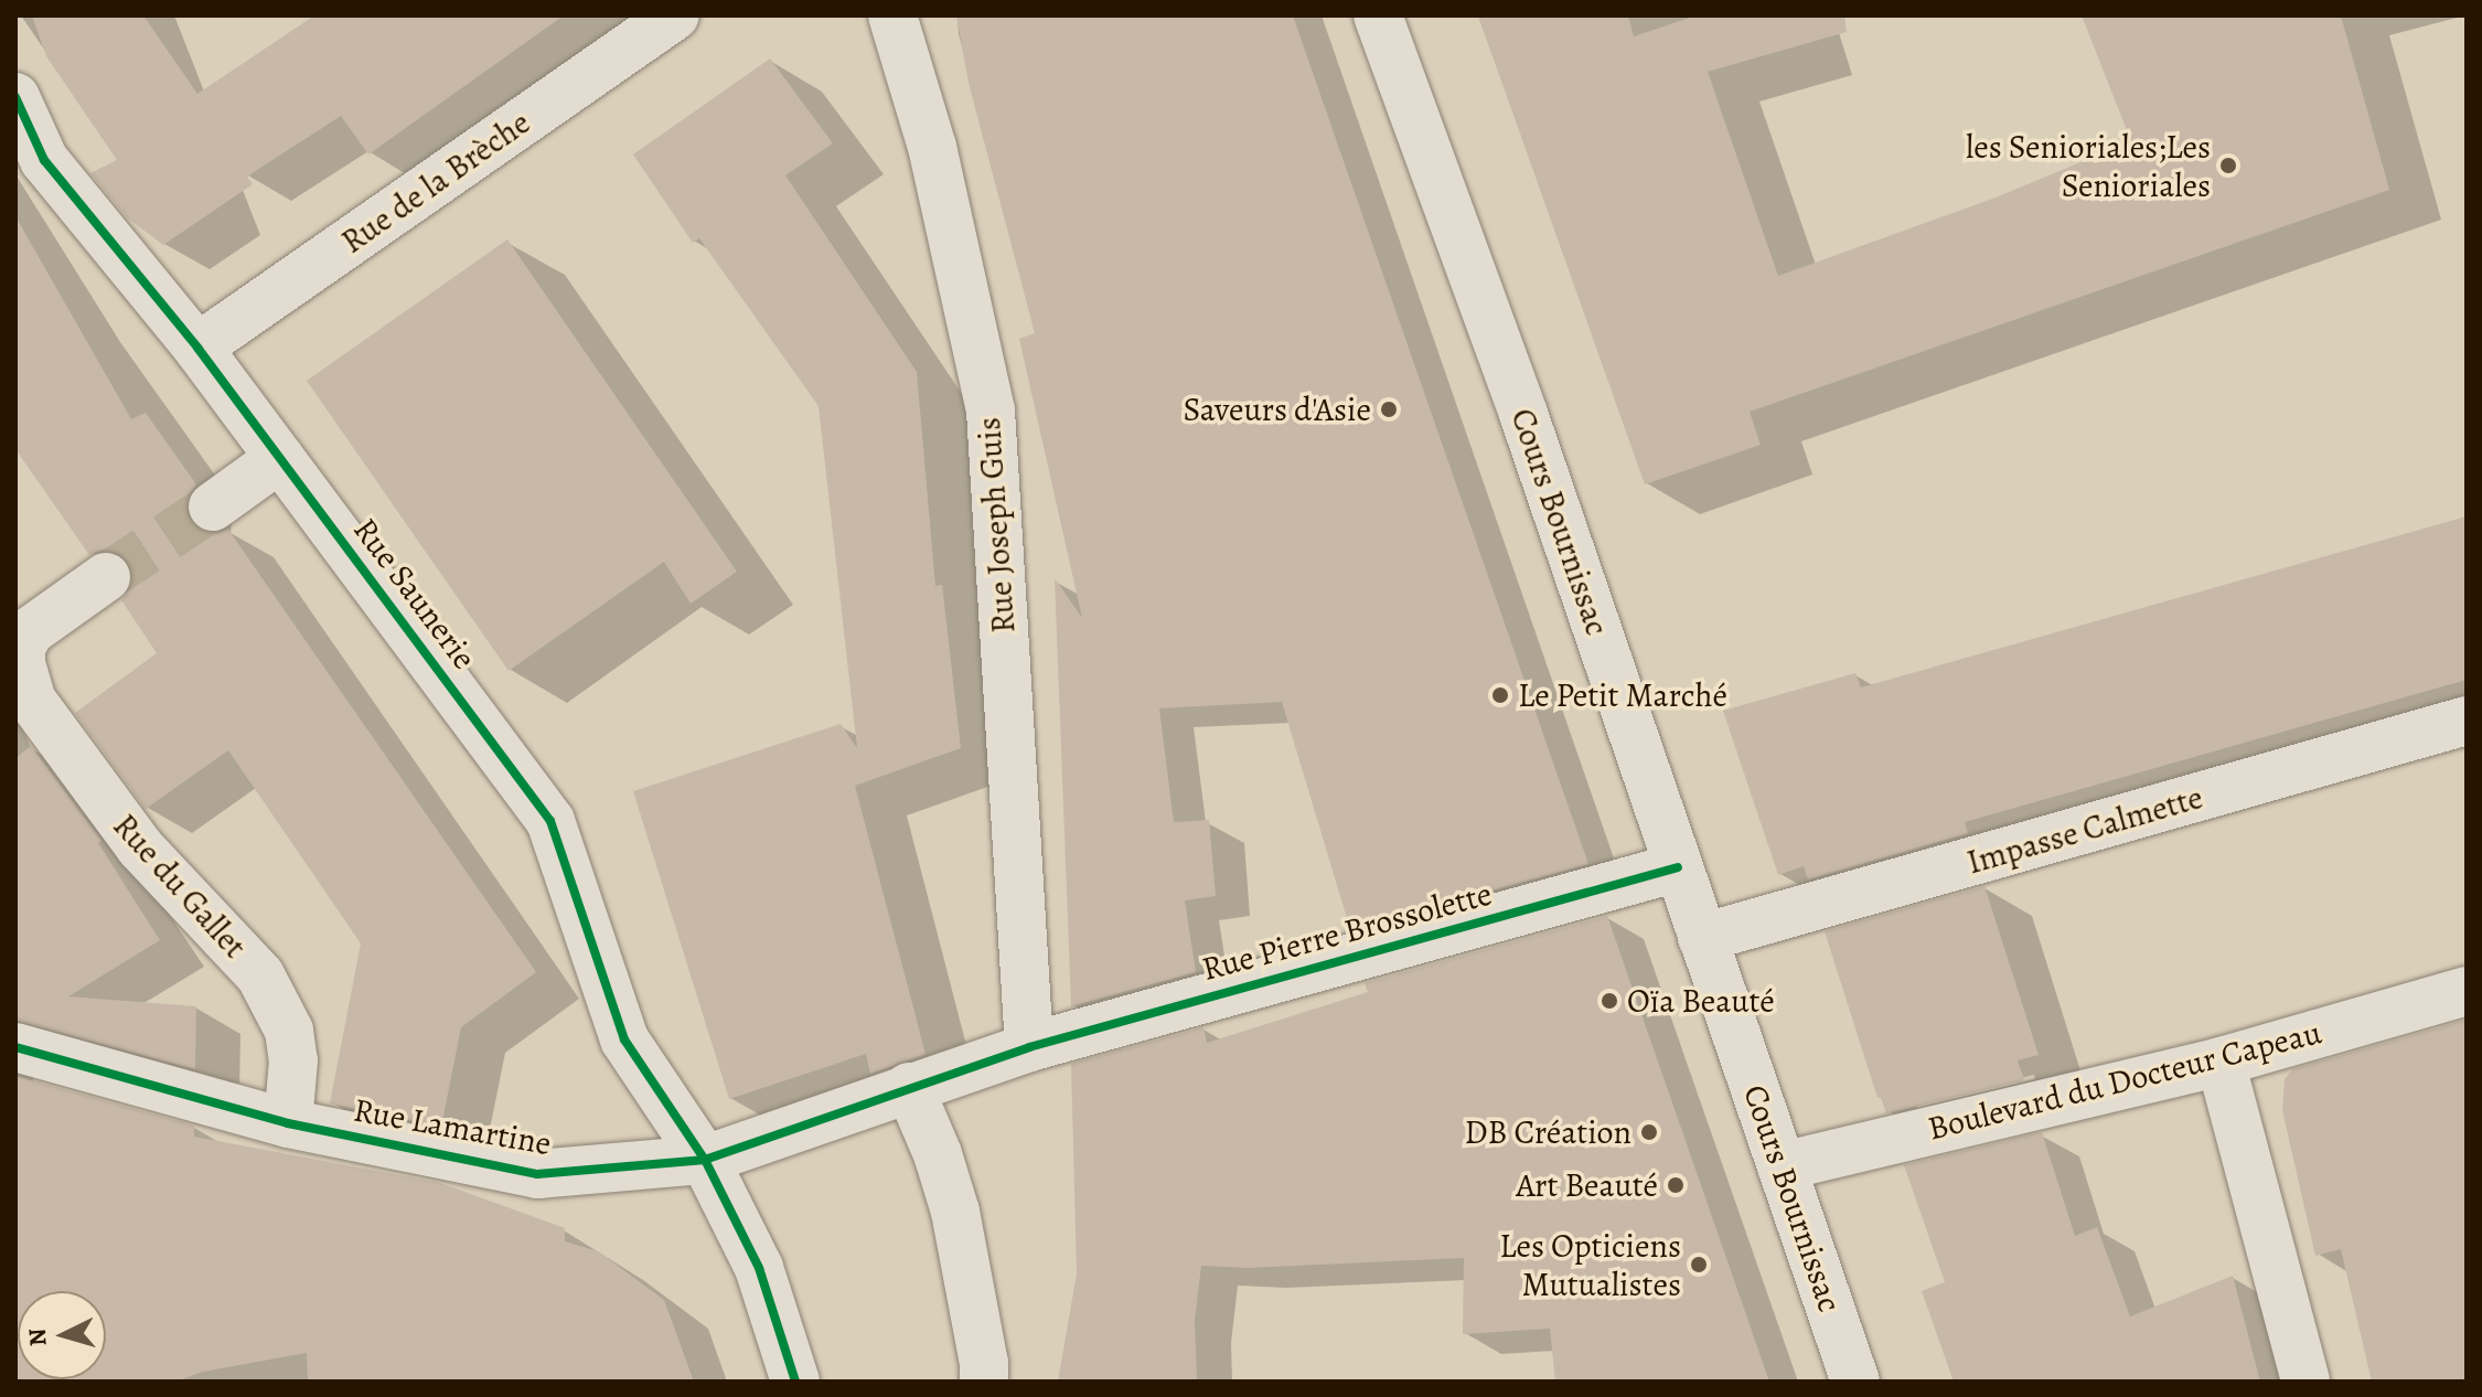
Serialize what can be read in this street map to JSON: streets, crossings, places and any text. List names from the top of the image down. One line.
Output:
{"streets":{"street":["Rue de la Brèche","Cours Bournissac","Rue Joseph Guis","Rue Saunerie","Impasse Calmette","Rue du Gallet","Rue Pierre Brossolette","Boulevard du Docteur Capeau","Rue Lamartine"]},"crossings":[["Rue de la Brèche","Rue Saunerie"],["Cours Bournissac","Impasse Calmette"],["Cours Bournissac","Rue Pierre Brossolette"],["Cours Bournissac","Boulevard du Docteur Capeau"],["Rue Joseph Guis","Rue Pierre Brossolette"],["Rue Saunerie","Rue Lamartine"],["Rue du Gallet","Rue Lamartine"],["Rue Pierre Brossolette","Rue Lamartine"]],"places":["les Senioriales;Les Senioriales","Saveurs d'Asie","Le Petit Marché","Oïa Beauté","DB Création","Art Beauté","Les Opticiens Mutualistes"],"north":"left"}
